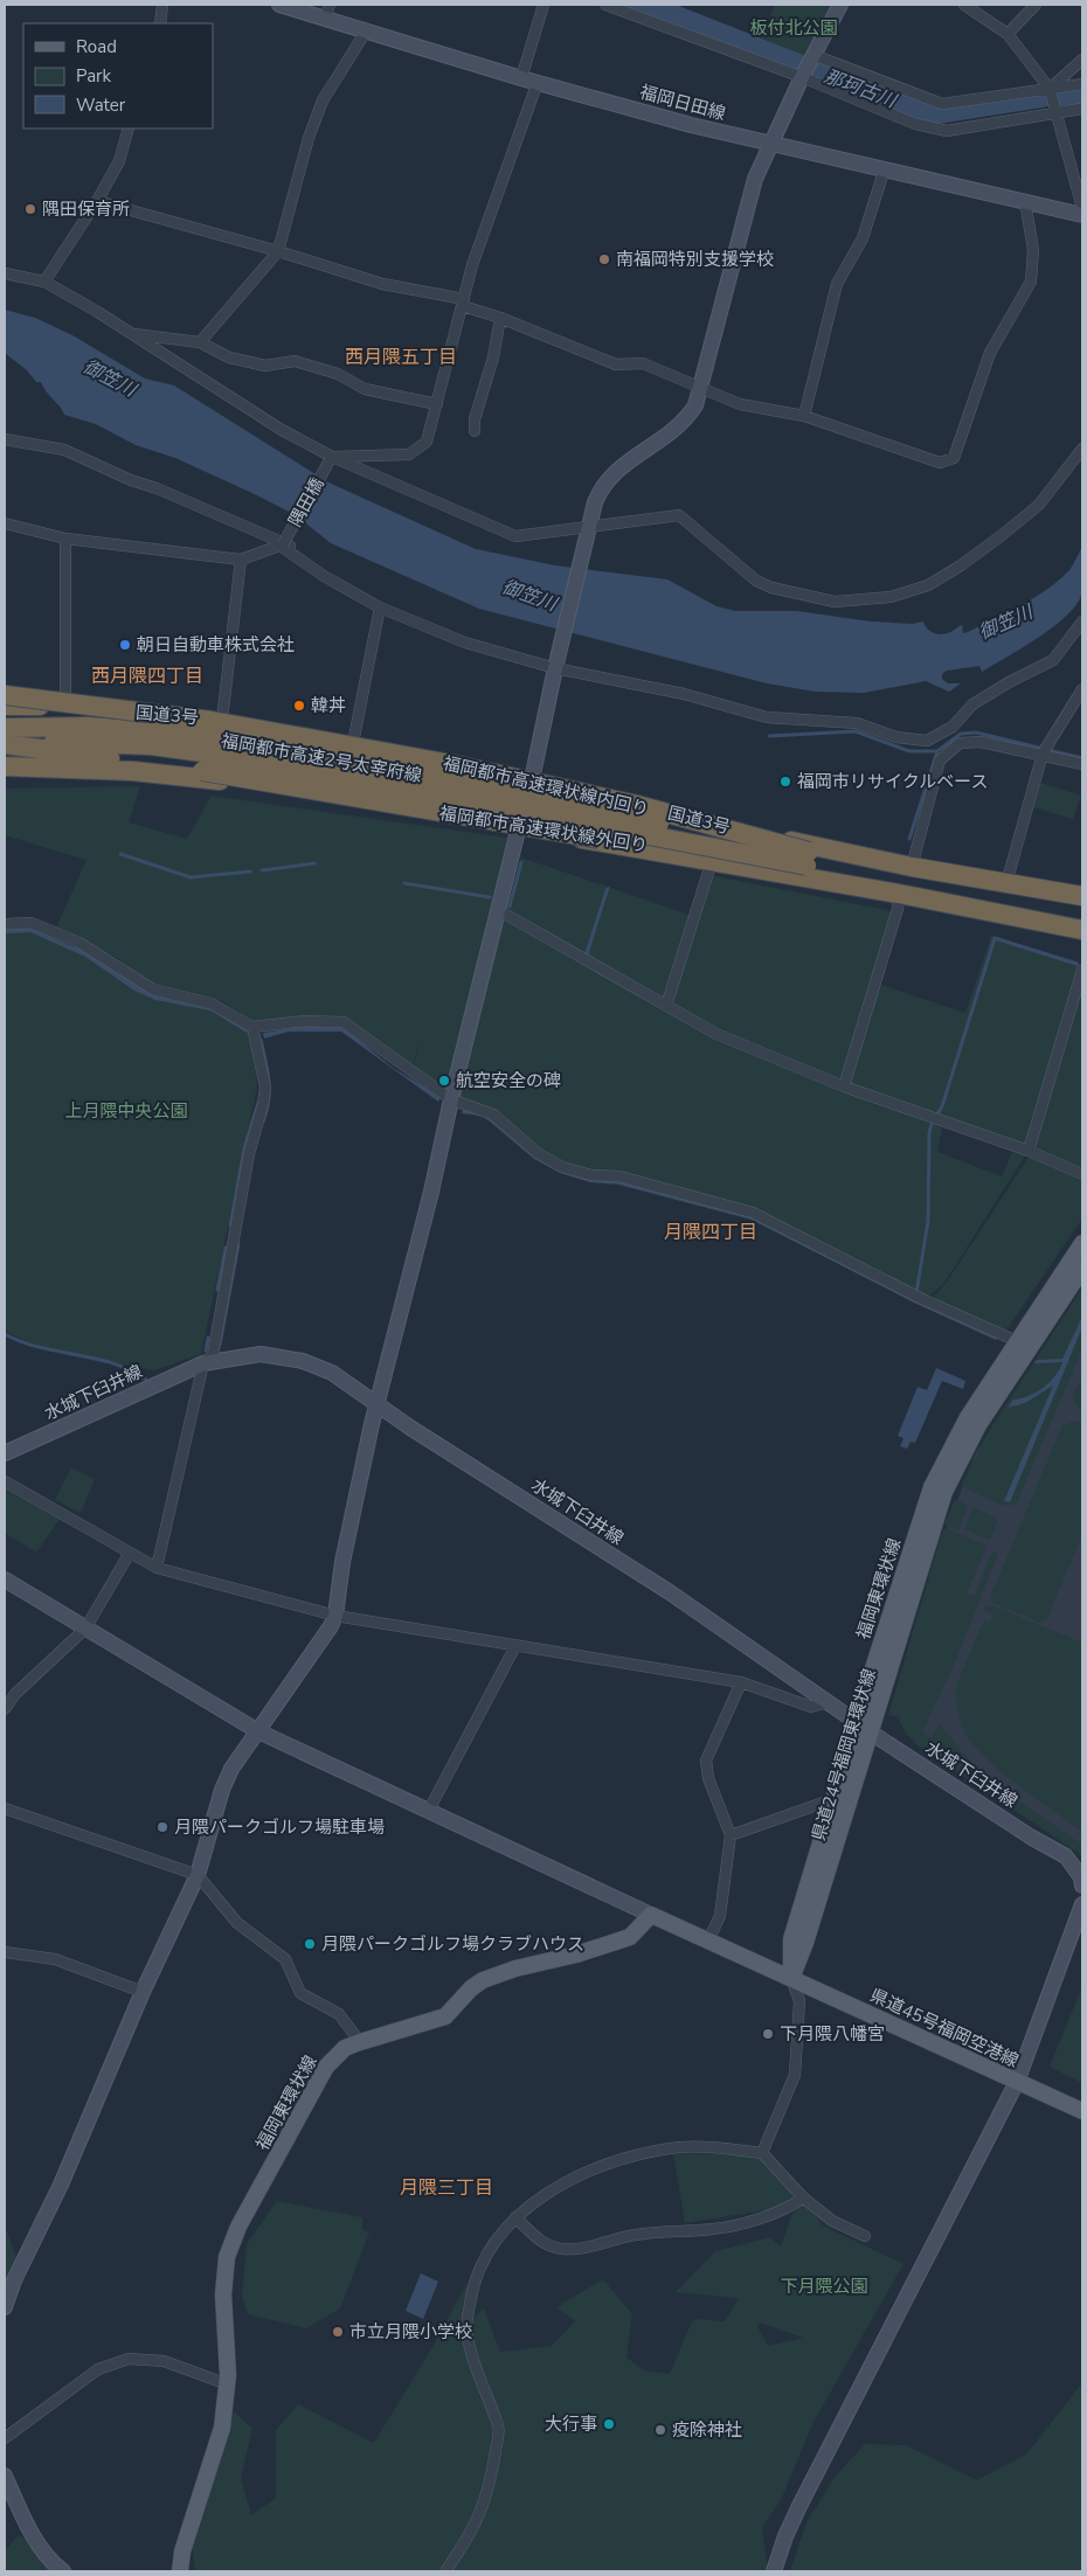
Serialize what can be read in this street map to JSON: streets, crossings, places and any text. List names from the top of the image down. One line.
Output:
{"streets":{"highway":["国道3号","福岡都市高速2号太宰府線","福岡都市高速環状線内回り","福岡都市高速環状線外回り"],"main road":["福岡日田線","水城下臼井線","福岡東環状線","県道24号福岡東環状線","県道45号福岡空港線"],"street":["隅田橋"]},"crossings":[["福岡都市高速2号太宰府線","福岡都市高速環状線内回り"],["福岡都市高速2号太宰府線","福岡都市高速環状線外回り"],["福岡都市高速環状線内回り","福岡都市高速環状線外回り"],["水城下臼井線","福岡東環状線"],["水城下臼井線","県道24号福岡東環状線"],["福岡東環状線","県道24号福岡東環状線"],["福岡東環状線","県道45号福岡空港線"],["県道24号福岡東環状線","県道45号福岡空港線"]],"districts":["西月隈五丁目","西月隈四丁目","月隈四丁目","月隈三丁目"],"water":["那珂古川","御笠川"],"parks":["板付北公園","上月隈中央公園","下月隈公園"],"places":["隅田保育所","南福岡特別支援学校","朝日自動車株式会社","韓丼","福岡市リサイクルベース","航空安全の碑","月隈パークゴルフ場駐車場","月隈パークゴルフ場クラブハウス","下月隈八幡宮","市立月隈小学校","大行事","疫除神社"],"legend":["Road","Park","Water"]}
